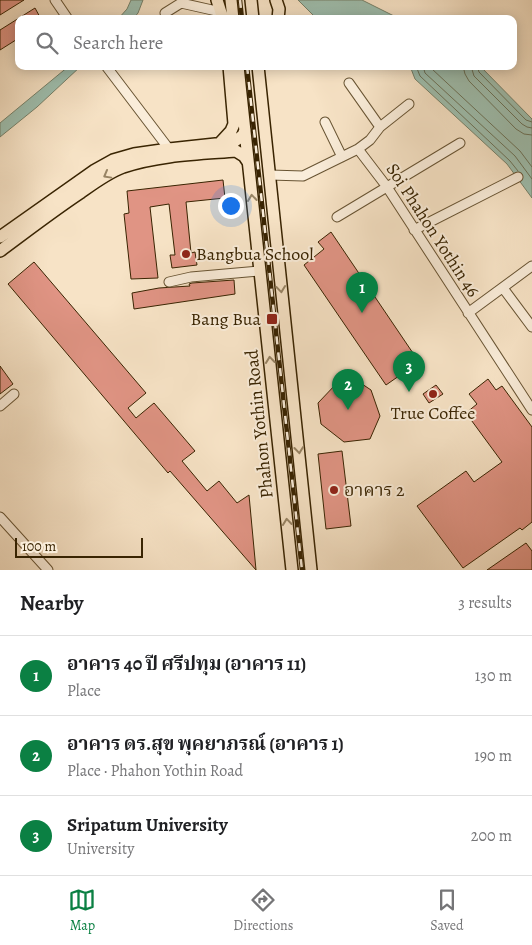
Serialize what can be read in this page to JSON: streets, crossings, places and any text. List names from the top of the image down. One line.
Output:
{"streets":{"main road":["Phahon Yothin Road"],"street":["Soi Phahon Yothin 46"]},"places":{"other":["Bangbua School","True Coffee","อาคาร 2"],"transit":["Bang Bua"]},"scale_bar":"100 m","page":{"search":"Search here","pins":["1","3","2"],"scale":"100 m","heading":["Nearby","3 results"],"list":[{"mark":"1","name":"อาคาร 40 ปี ศรีปทุม (อาคาร 11)","note":"Place","value":"130 m"},{"mark":"2","name":"อาคาร ดร.สุข พุคยาภรณ์ (อาคาร 1)","note":"Place · Phahon Yothin Road","value":"190 m"},{"mark":"3","name":"Sripatum University","note":"University","value":"200 m"}],"nav":["Map","Directions","Saved"]}}
